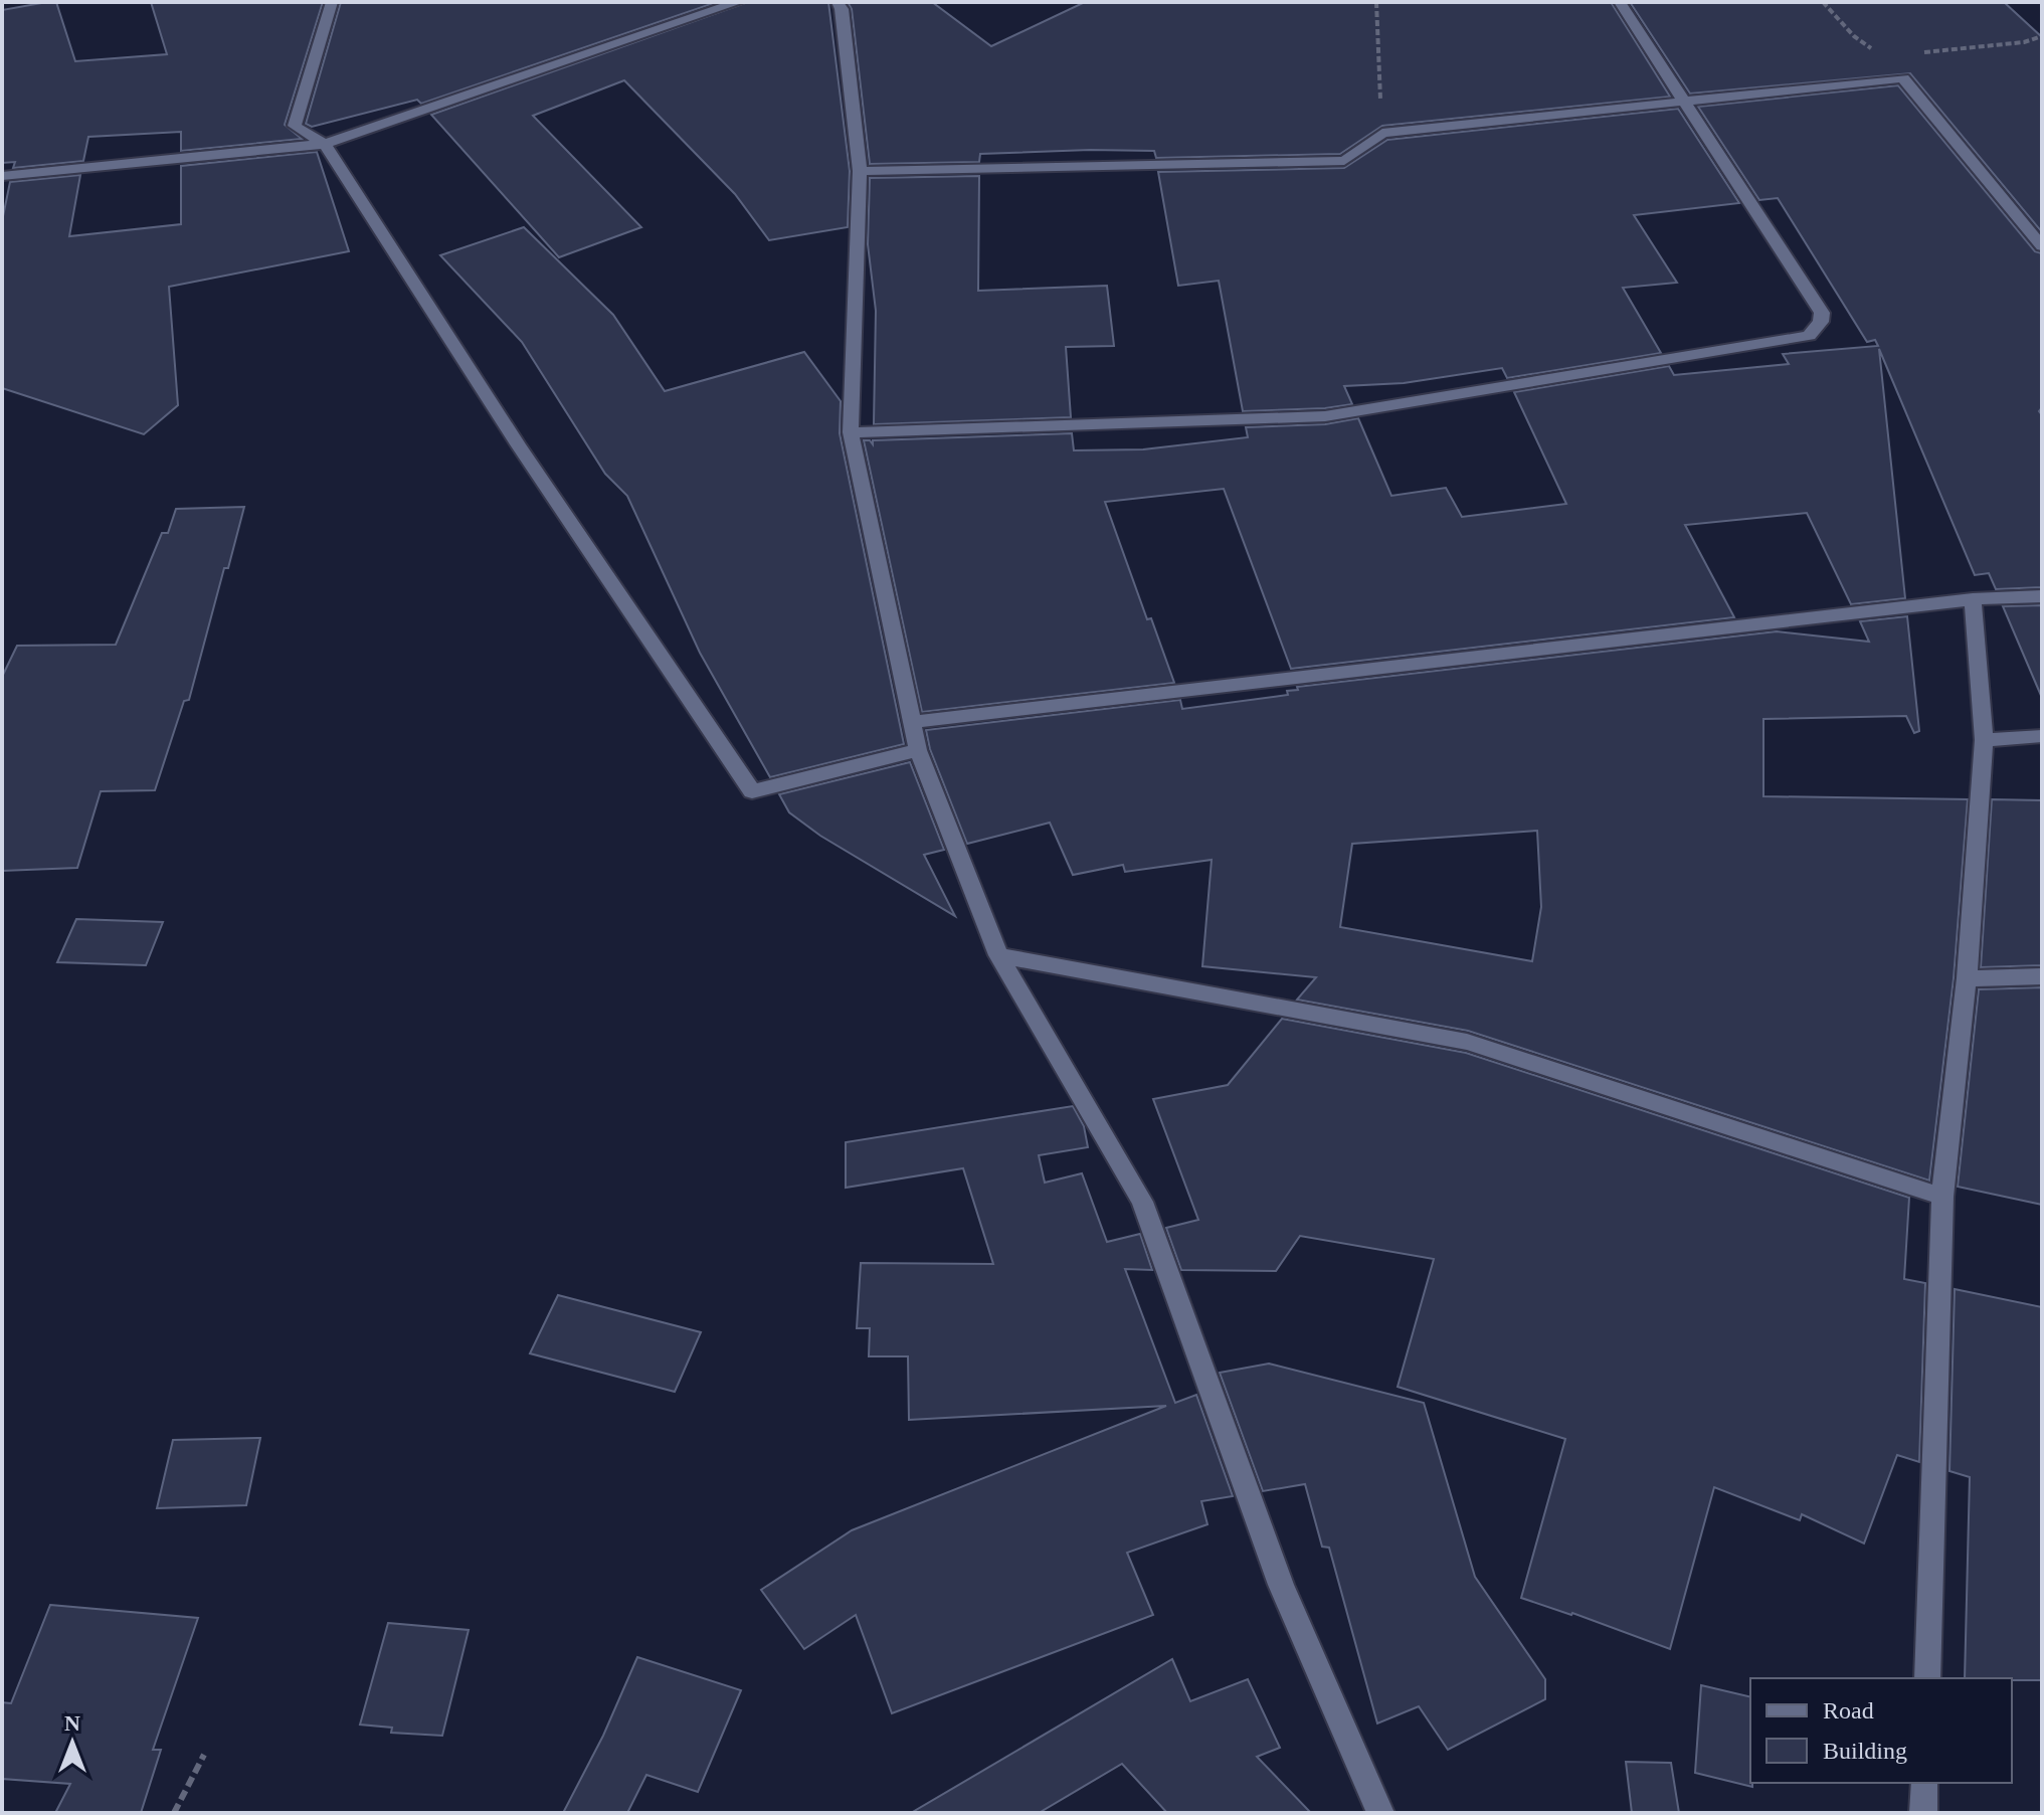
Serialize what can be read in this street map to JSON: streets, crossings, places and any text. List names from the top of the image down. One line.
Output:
{"legend":["Road","Building"],"north":"top"}
